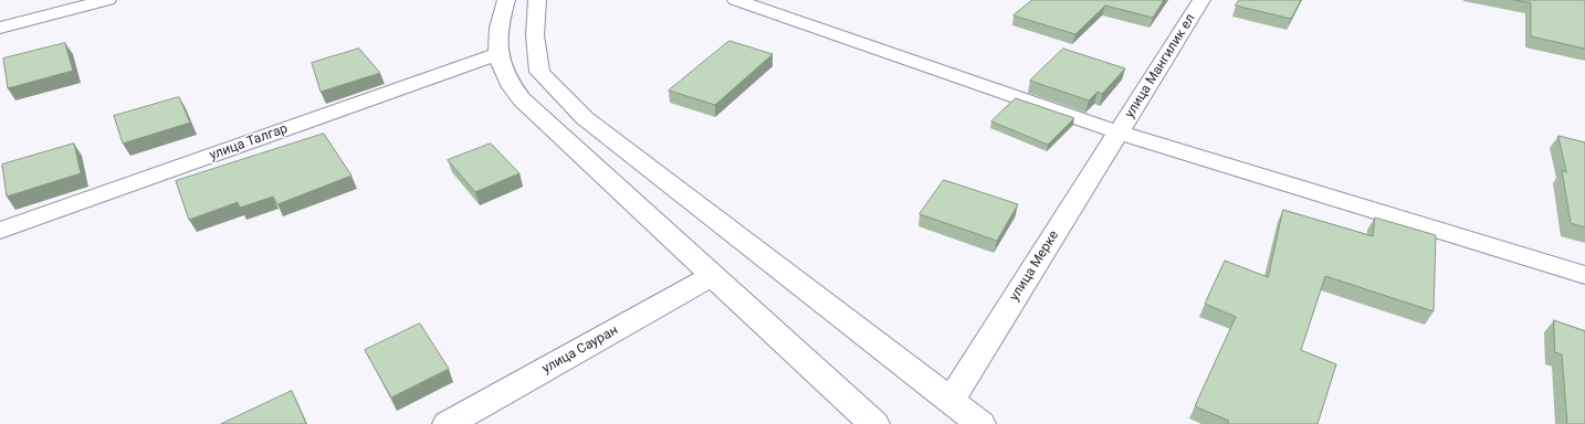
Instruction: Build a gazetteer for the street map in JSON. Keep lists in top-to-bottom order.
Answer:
{
  "streets": {
    "street": [
      "улица Мангилик ел",
      "улица Талгар",
      "улица Мерке",
      "улица Сауран"
    ]
  },
  "crossings": [
    ["улица Мангилик ел", "улица Мерке"]
  ]
}
